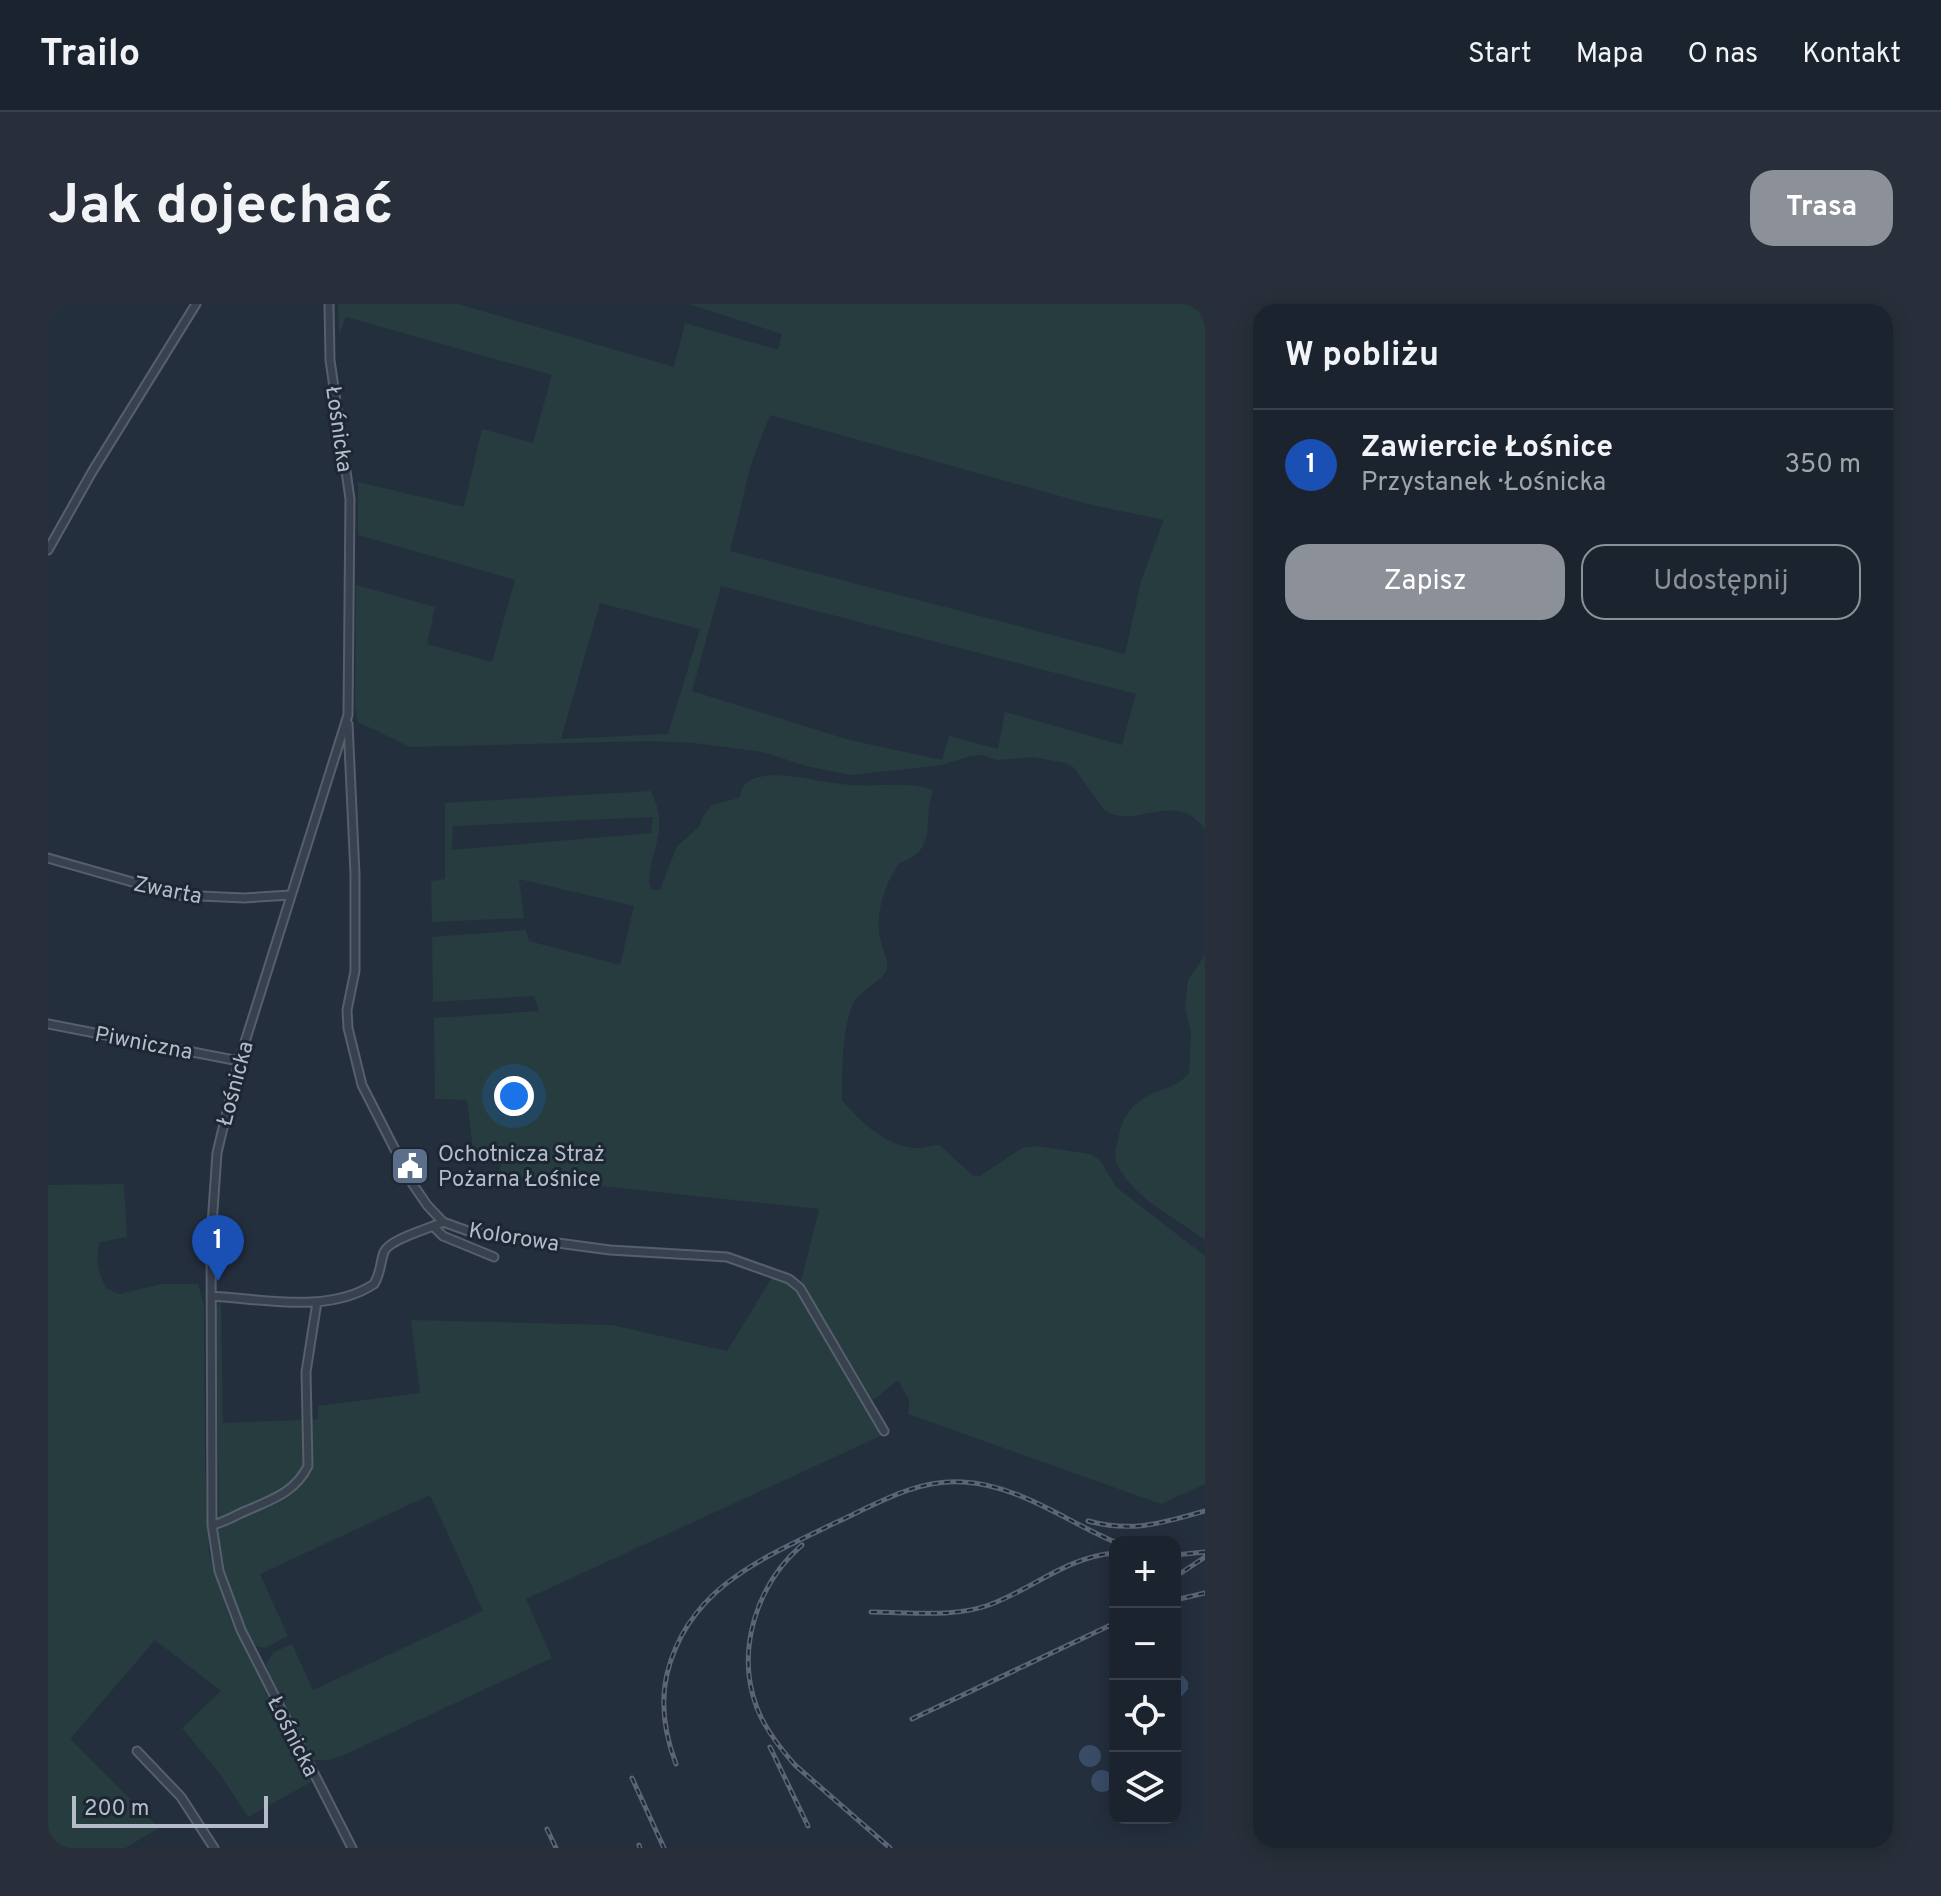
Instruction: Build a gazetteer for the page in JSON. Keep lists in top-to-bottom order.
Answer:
{
  "streets": {
    "street": [
      "Łośnicka",
      "Zwarta",
      "Piwniczna",
      "Kolorowa"
    ]
  },
  "crossings": [
    ["Łośnicka", "Zwarta"],
    ["Łośnicka", "Piwniczna"],
    ["Łośnicka", "Kolorowa"]
  ],
  "places": {
    "public building": ["Ochotnicza Straż Pożarna Łośnice"]
  },
  "scale_bar": "200 m",
  "page": {
    "header": "Trailo",
    "nav": [
      "Start",
      "Mapa",
      "O nas",
      "Kontakt"
    ],
    "buttons": [
      "Trasa",
      ["Zapisz", "Udostępnij"]
    ],
    "title": "Jak dojechać",
    "heading": "W pobliżu",
    "list": [
      {
        "mark": "1",
        "name": "Zawiercie Łośnice",
        "note": "Przystanek · Łośnicka",
        "value": "350 m"
      }
    ],
    "pins": "1",
    "map_buttons": ["+", "−"],
    "scale": "200 m"
  }
}
